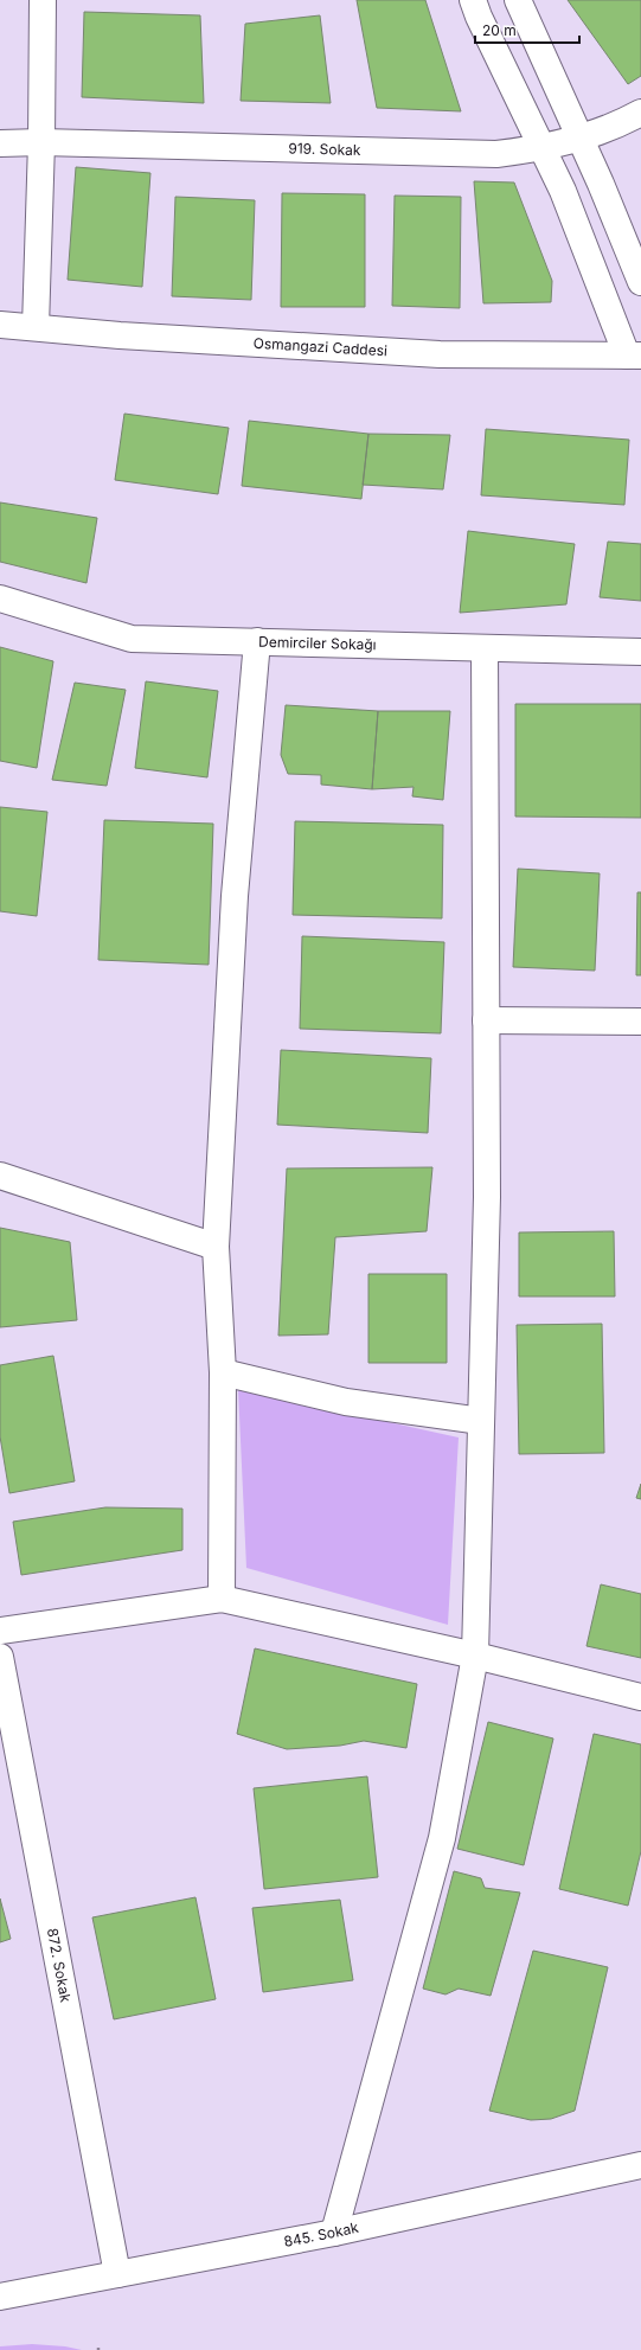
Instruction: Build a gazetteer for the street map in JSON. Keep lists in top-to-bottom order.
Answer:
{
  "streets": {
    "street": [
      "919. Sokak",
      "Osmangazi Caddesi",
      "Demirciler Sokağı",
      "872. Sokak",
      "845. Sokak"
    ]
  },
  "crossings": [
    ["872. Sokak", "845. Sokak"]
  ],
  "scale_bar": "20 m"
}
